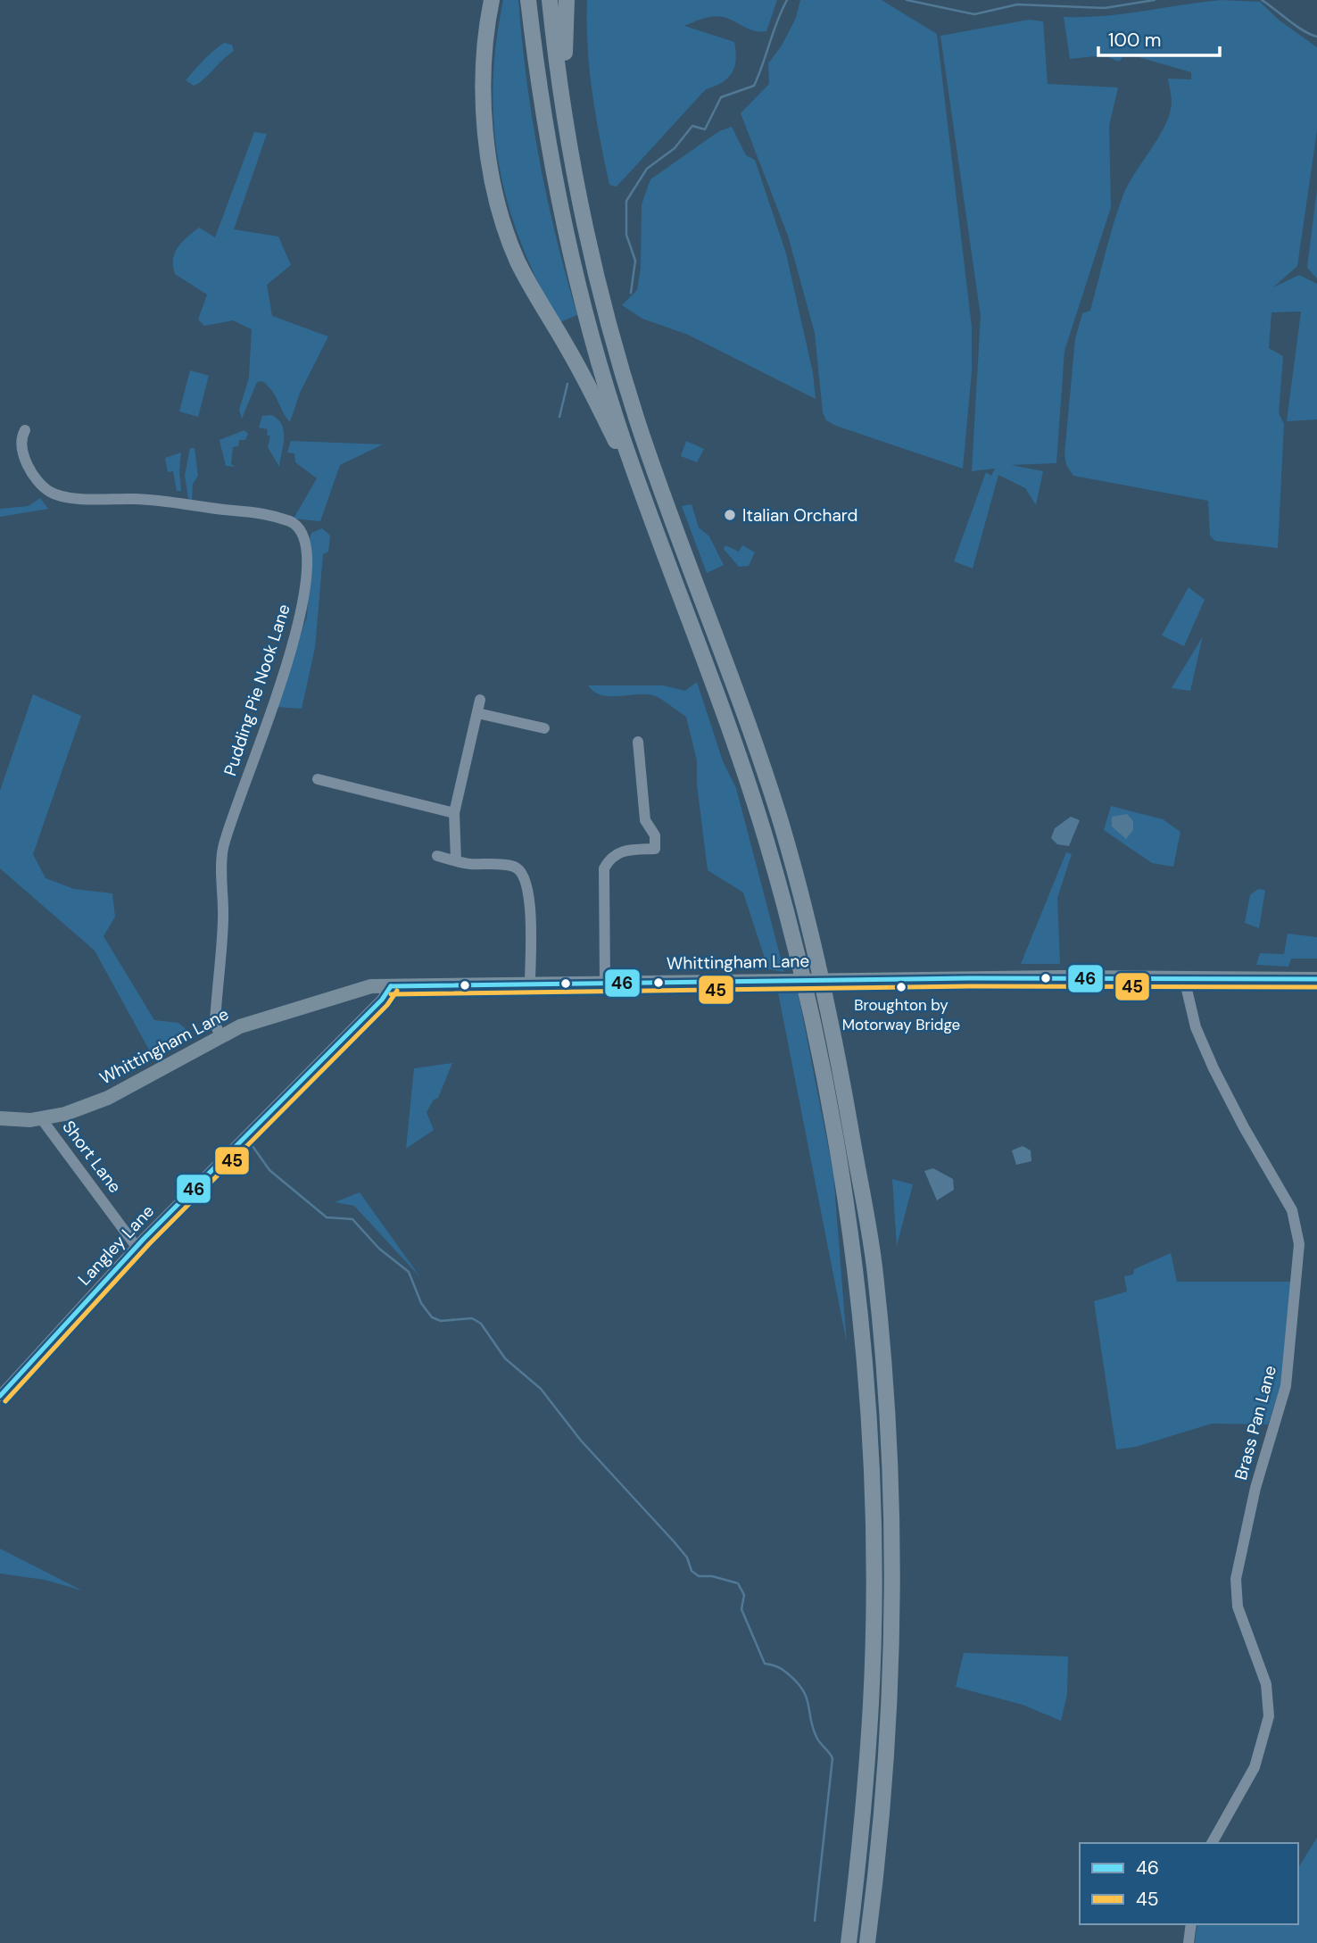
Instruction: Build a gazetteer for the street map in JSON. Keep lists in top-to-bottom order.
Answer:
{
  "streets": {
    "main road": ["Whittingham Lane"],
    "street": [
      "Pudding Pie Nook Lane",
      "Short Lane",
      "Langley Lane",
      "Brass Pan Lane"
    ]
  },
  "crossings": [
    ["Pudding Pie Nook Lane", "Whittingham Lane"],
    ["Whittingham Lane", "Short Lane"],
    ["Whittingham Lane", "Langley Lane"],
    ["Whittingham Lane", "Brass Pan Lane"],
    ["Short Lane", "Langley Lane"]
  ],
  "places": ["Italian Orchard", "Broughton by Motorway Bridge"],
  "lines": ["transit line 46", "transit line 45"],
  "legend": ["46", "45"],
  "scale_bar": "100 m"
}
